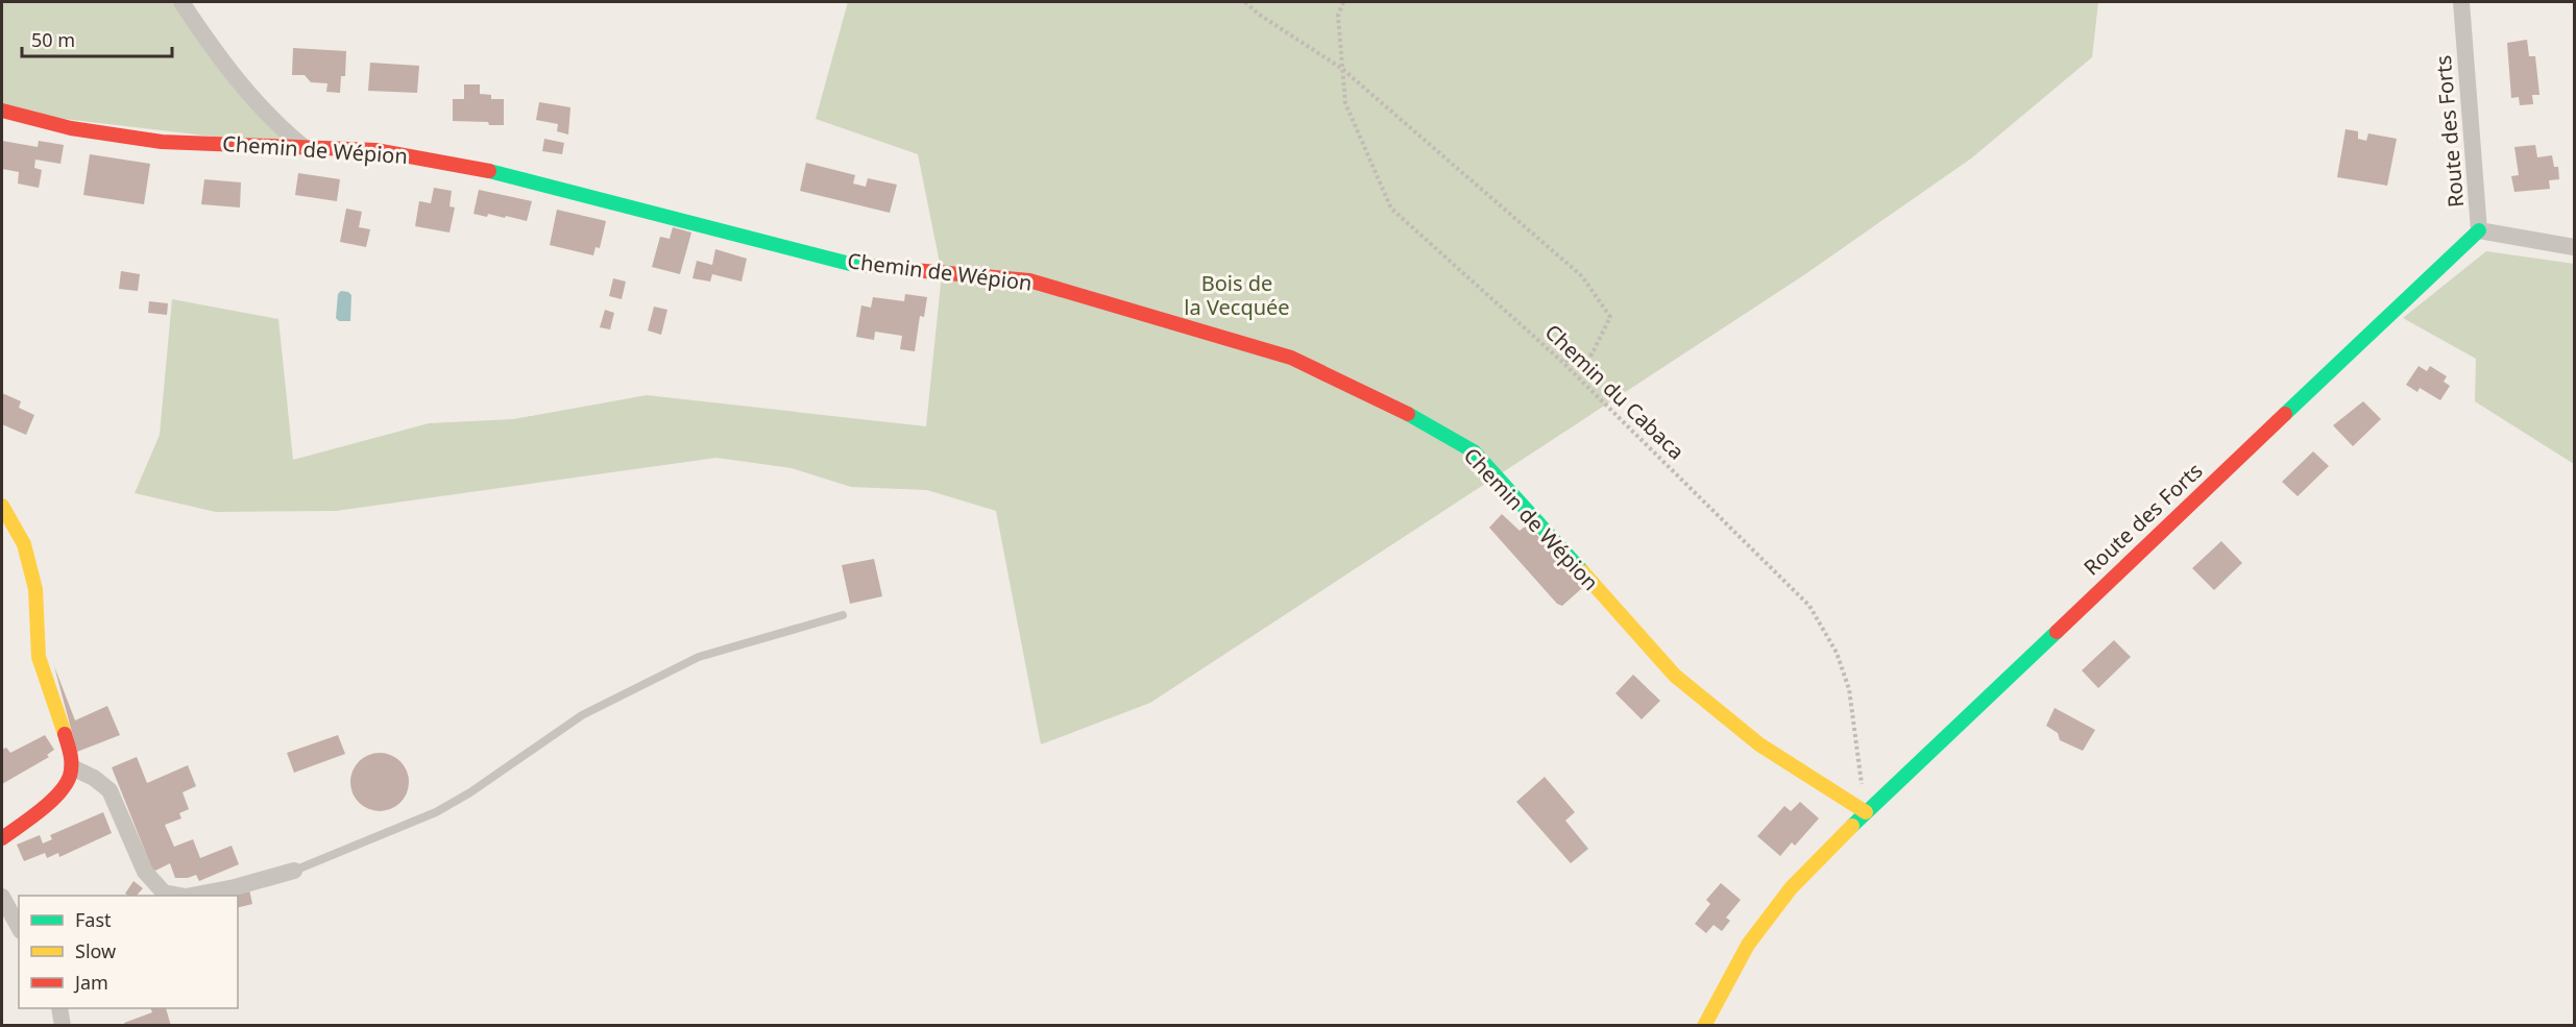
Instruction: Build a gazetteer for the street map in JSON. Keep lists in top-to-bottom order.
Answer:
{
  "streets": {
    "street": ["Route des Forts", "Chemin de Wépion"],
    "path": ["Chemin du Cabaca"]
  },
  "crossings": [
    ["Route des Forts", "Chemin de Wépion"],
    ["Route des Forts", "Chemin du Cabaca"],
    ["Chemin de Wépion", "Chemin du Cabaca"]
  ],
  "parks": ["Bois de la Vecquée"],
  "legend": ["Fast", "Slow", "Jam"],
  "scale_bar": "50 m"
}
